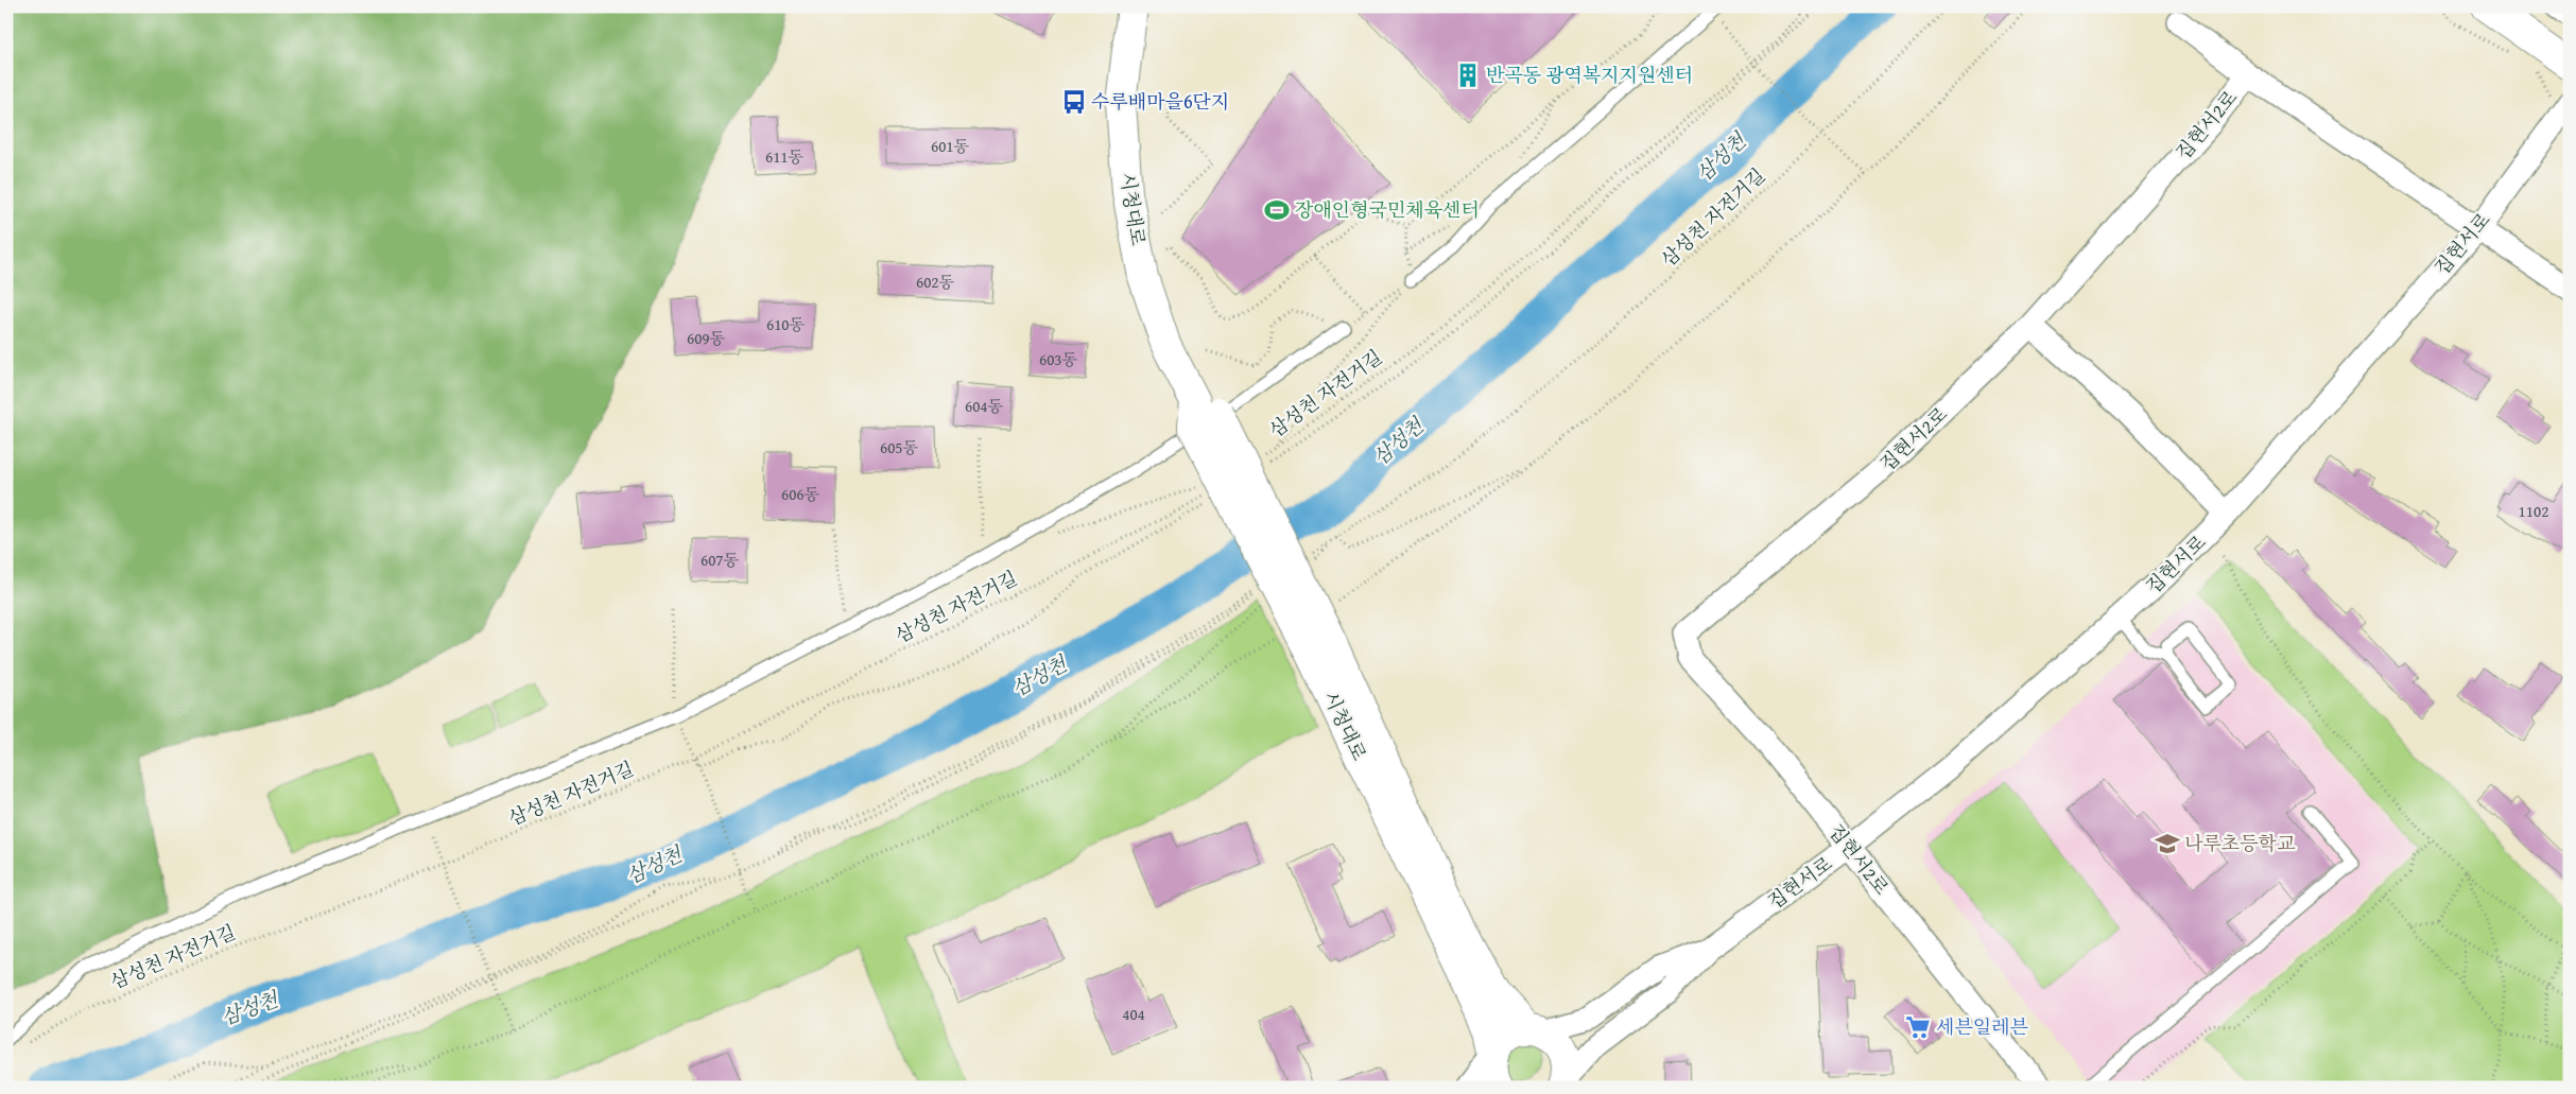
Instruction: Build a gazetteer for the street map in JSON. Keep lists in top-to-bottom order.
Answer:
{
  "streets": {
    "street": ["집현서2로", "시청대로", "집현서로"],
    "path": ["삼성천 자전거길"]
  },
  "crossings": [
    ["집현서2로", "집현서로"],
    ["시청대로", "집현서로"]
  ],
  "water": ["삼성천"],
  "places": {
    "building": ["반곡동 광역복지지원센터"],
    "bus stop": ["수루배마을6단지"],
    "sports": ["장애인형국민체육센터"],
    "school or university": ["나루초등학교"],
    "supermarket": ["세븐일레븐"]
  },
  "house_numbers": [
    "601동",
    "611동",
    "602동",
    "610동",
    "609동",
    "603동",
    "604동",
    "605동",
    "606동",
    "1102",
    "607동",
    "404"
  ]
}
